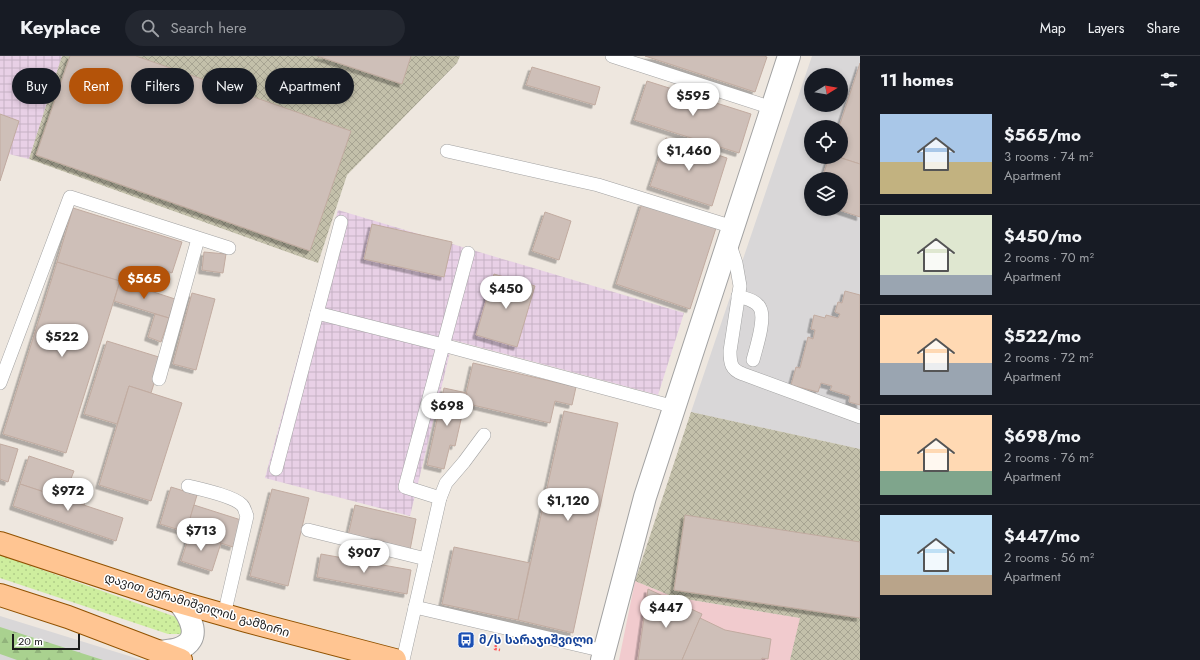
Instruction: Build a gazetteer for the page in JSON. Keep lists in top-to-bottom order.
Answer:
{
  "streets": {
    "main road": ["დავით გურამიშვილის გამზირი"]
  },
  "places": {
    "bus stop": ["მ/ს სარაჯიშვილი"]
  },
  "scale_bar": "20 m",
  "north": "right",
  "page": {
    "header": "Keyplace",
    "search": "Search here",
    "nav": ["Map", "Layers", "Share"],
    "heading": "11 homes",
    "chip": [
      "Buy",
      "Rent",
      "Filters",
      "New",
      "Apartment"
    ],
    "price": [
      "$595",
      "$1,460",
      "$565",
      "$450",
      "$522",
      "$698",
      "$972",
      "$1,120",
      "$713",
      "$907",
      "$447"
    ],
    "list": [
      {
        "name": "$565/mo",
        "note": "3 rooms · 74 m² · Apartment"
      },
      {
        "name": "$450/mo",
        "note": "2 rooms · 70 m² · Apartment"
      },
      {
        "name": "$522/mo",
        "note": "2 rooms · 72 m² · Apartment"
      },
      {
        "name": "$698/mo",
        "note": "2 rooms · 76 m² · Apartment"
      },
      {
        "name": "$447/mo",
        "note": "2 rooms · 56 m² · Apartment"
      }
    ],
    "scale": "20 m"
  }
}
